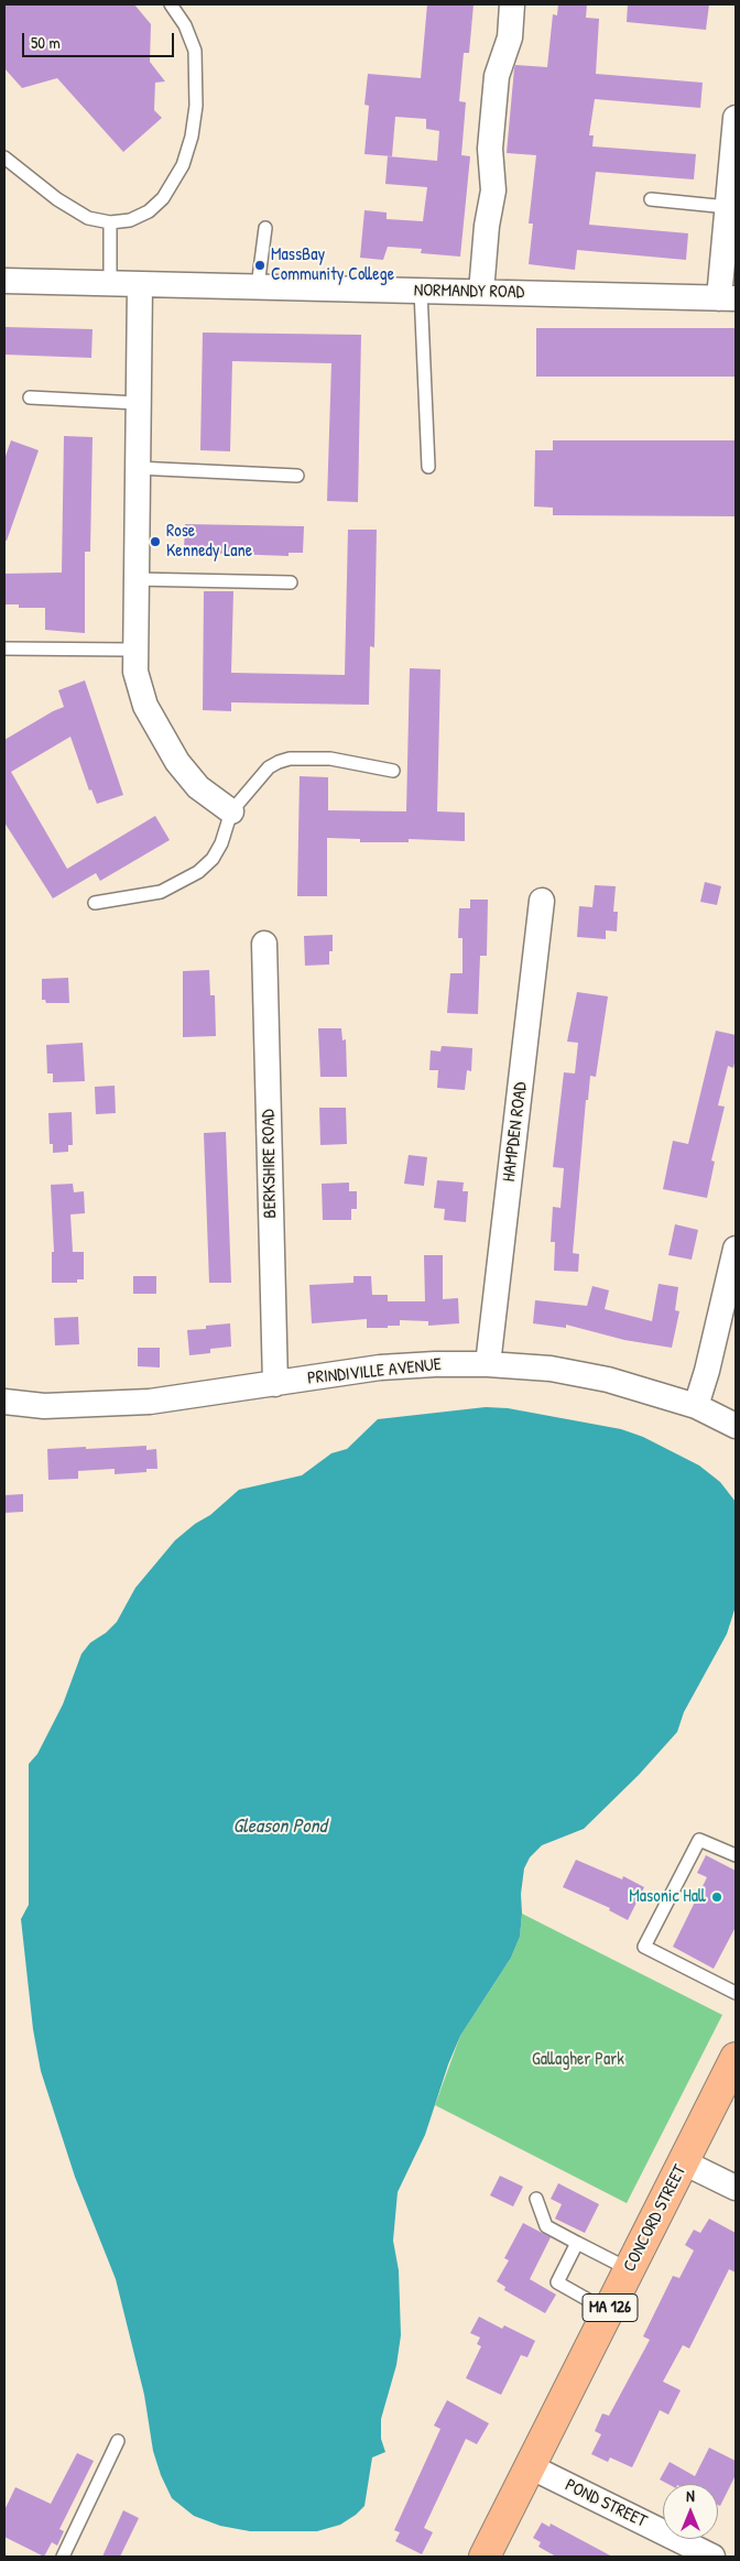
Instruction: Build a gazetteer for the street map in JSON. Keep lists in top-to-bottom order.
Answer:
{
  "streets": {
    "main road": ["CONCORD STREET", "MA 126"],
    "street": [
      "NORMANDY ROAD",
      "HAMPDEN ROAD",
      "BERKSHIRE ROAD",
      "PRINDIVILLE AVENUE",
      "POND STREET"
    ]
  },
  "crossings": [
    ["HAMPDEN ROAD", "PRINDIVILLE AVENUE"],
    ["BERKSHIRE ROAD", "PRINDIVILLE AVENUE"],
    ["CONCORD STREET", "POND STREET"]
  ],
  "water": ["Gleason Pond"],
  "parks": ["Gallagher Park"],
  "places": ["MassBay Community College", "Rose Kennedy Lane", "Masonic Hall"],
  "scale_bar": "50 m",
  "north": "top"
}
